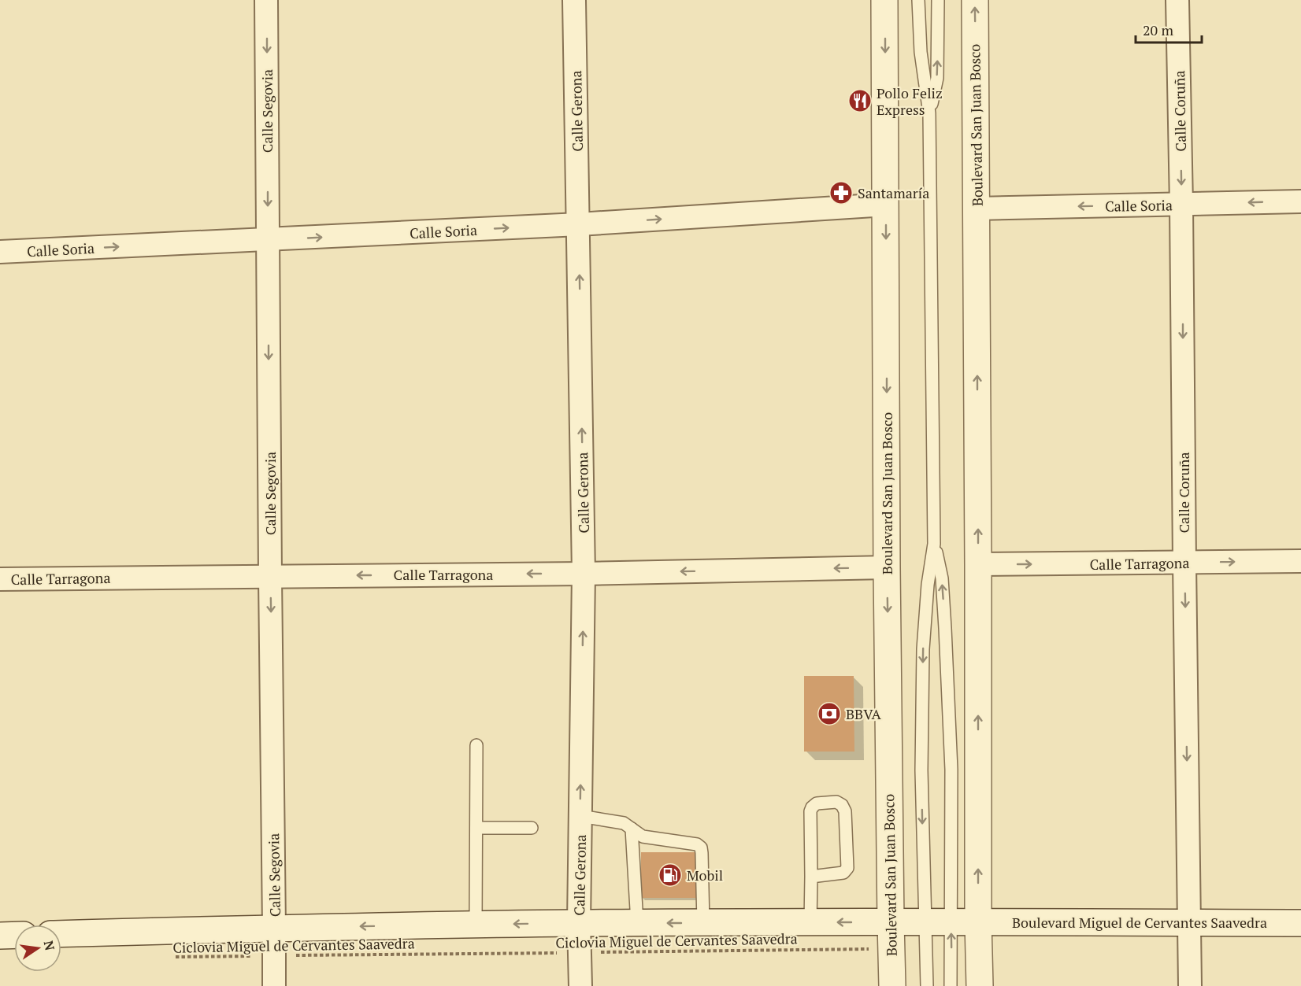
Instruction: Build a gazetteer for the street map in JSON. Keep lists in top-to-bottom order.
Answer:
{
  "streets": {
    "street": [
      "Calle Segovia",
      "Calle Gerona",
      "Calle Coruña",
      "Boulevard San Juan Bosco",
      "Calle Soria",
      "Calle Tarragona",
      "Boulevard Miguel de Cervantes Saavedra"
    ],
    "path": ["Ciclovia Miguel de Cervantes Saavedra"]
  },
  "crossings": [
    ["Calle Segovia", "Calle Soria"],
    ["Calle Segovia", "Calle Tarragona"],
    ["Calle Segovia", "Boulevard Miguel de Cervantes Saavedra"],
    ["Calle Segovia", "Ciclovia Miguel de Cervantes Saavedra"],
    ["Calle Gerona", "Calle Soria"],
    ["Calle Gerona", "Calle Tarragona"],
    ["Calle Gerona", "Boulevard Miguel de Cervantes Saavedra"],
    ["Calle Gerona", "Ciclovia Miguel de Cervantes Saavedra"],
    ["Calle Coruña", "Calle Soria"],
    ["Calle Coruña", "Calle Tarragona"],
    ["Calle Coruña", "Boulevard Miguel de Cervantes Saavedra"],
    ["Boulevard San Juan Bosco", "Calle Soria"],
    ["Boulevard San Juan Bosco", "Calle Tarragona"],
    ["Boulevard San Juan Bosco", "Boulevard Miguel de Cervantes Saavedra"],
    ["Boulevard San Juan Bosco", "Ciclovia Miguel de Cervantes Saavedra"]
  ],
  "one_way": [
    "Calle Segovia",
    "Calle Gerona",
    "Calle Coruña",
    "Boulevard Miguel de Cervantes Saavedra"
  ],
  "places": {
    "restaurant": ["Pollo Feliz Express"],
    "pharmacy": ["Santamaría"],
    "bank": ["BBVA"],
    "fuel station": ["Mobil"]
  },
  "scale_bar": "20 m",
  "north": "right"
}
